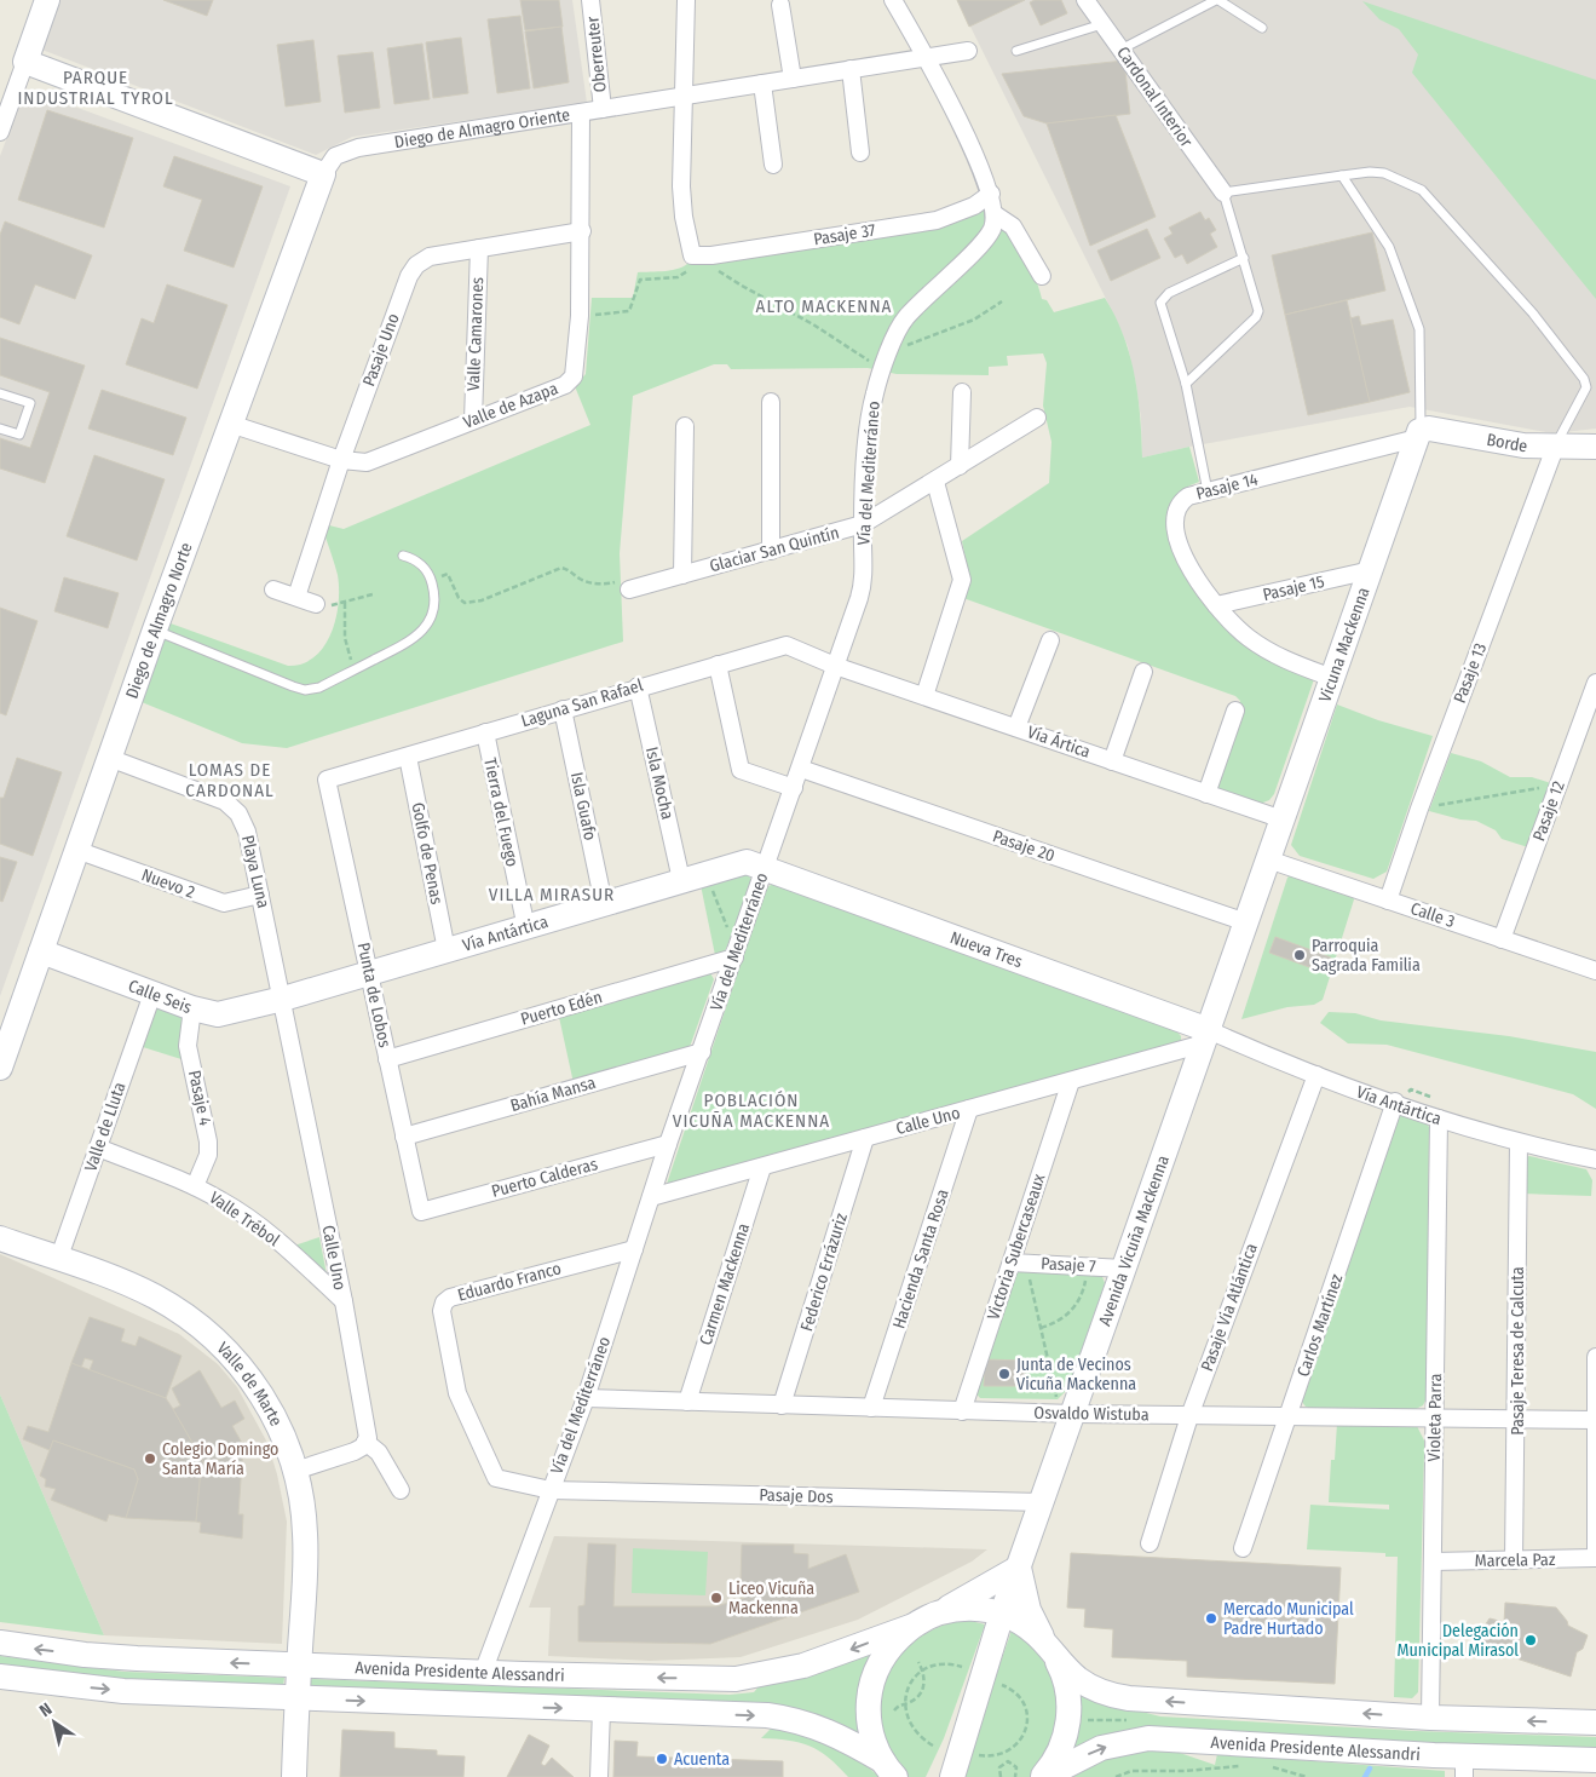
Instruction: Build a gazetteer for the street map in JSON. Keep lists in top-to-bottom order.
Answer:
{
  "streets": {
    "street": [
      "Oberreuter",
      "Cardonal Interior",
      "Diego de Almagro Oriente",
      "Pasaje 37",
      "Valle Camarones",
      "Pasaje Uno",
      "Valle de Azapa",
      "Borde",
      "Vía del Mediterráneo",
      "Pasaje 14",
      "Glaciar San Quintín",
      "Pasaje 15",
      "Diego de Almagro Norte",
      "Vicuna Mackenna",
      "Pasaje 13",
      "Laguna San Rafael",
      "Vía Ártica",
      "Isla Mocha",
      "Isla Guafo",
      "Pasaje 12",
      "Tierra del Fuego",
      "Pasaje 20",
      "Golfo de Penas",
      "Playa Luna",
      "Nuevo 2",
      "Calle 3",
      "Vía Antártica",
      "Nueva Tres",
      "Punta de Lobos",
      "Calle Seis",
      "Puerto Edén",
      "Bahía Mansa",
      "Pasaje 4",
      "Calle Uno",
      "Valle de Lluta",
      "Puerto Calderas",
      "Valle Trébol",
      "Avenida Vicuña Mackenna",
      "Victoria Subercaseaux",
      "Hacienda Santa Rosa",
      "Pasaje 7",
      "Federico Errázuriz",
      "Eduardo Franco",
      "Carmen Mackenna",
      "Pasaje Via Atlántica",
      "Carlos Martínez",
      "Pasaje Teresa de Calcuta",
      "Valle de Marte",
      "Osvaldo Wistuba",
      "Violeta Parra",
      "Pasaje Dos",
      "Marcela Paz",
      "Avenida Presidente Alessandri"
    ]
  },
  "crossings": [
    ["Oberreuter", "Diego de Almagro Oriente"],
    ["Diego de Almagro Oriente", "Valle de Azapa"],
    ["Diego de Almagro Oriente", "Diego de Almagro Norte"],
    ["Valle Camarones", "Pasaje Uno"],
    ["Valle Camarones", "Valle de Azapa"],
    ["Pasaje Uno", "Valle de Azapa"],
    ["Valle de Azapa", "Diego de Almagro Norte"],
    ["Borde", "Pasaje 14"],
    ["Borde", "Vicuna Mackenna"],
    ["Borde", "Pasaje 13"],
    ["Vía del Mediterráneo", "Glaciar San Quintín"],
    ["Vía del Mediterráneo", "Laguna San Rafael"],
    ["Vía del Mediterráneo", "Vía Ártica"],
    ["Vía del Mediterráneo", "Pasaje 20"],
    ["Vía del Mediterráneo", "Vía Antártica"],
    ["Vía del Mediterráneo", "Nueva Tres"],
    ["Vía del Mediterráneo", "Puerto Edén"],
    ["Vía del Mediterráneo", "Bahía Mansa"],
    ["Vía del Mediterráneo", "Calle Uno"],
    ["Vía del Mediterráneo", "Puerto Calderas"],
    ["Vía del Mediterráneo", "Eduardo Franco"],
    ["Vía del Mediterráneo", "Osvaldo Wistuba"],
    ["Vía del Mediterráneo", "Pasaje Dos"],
    ["Vía del Mediterráneo", "Avenida Presidente Alessandri"],
    ["Pasaje 14", "Pasaje 15"],
    ["Pasaje 14", "Vicuna Mackenna"],
    ["Pasaje 15", "Vicuna Mackenna"],
    ["Diego de Almagro Norte", "Playa Luna"],
    ["Diego de Almagro Norte", "Nuevo 2"],
    ["Diego de Almagro Norte", "Calle Seis"],
    ["Vicuna Mackenna", "Vía Ártica"],
    ["Vicuna Mackenna", "Calle 3"],
    ["Vicuna Mackenna", "Avenida Vicuña Mackenna"],
    ["Pasaje 13", "Calle 3"],
    ["Laguna San Rafael", "Vía Ártica"],
    ["Laguna San Rafael", "Isla Mocha"],
    ["Laguna San Rafael", "Isla Guafo"],
    ["Laguna San Rafael", "Tierra del Fuego"],
    ["Laguna San Rafael", "Golfo de Penas"],
    ["Laguna San Rafael", "Punta de Lobos"],
    ["Isla Mocha", "Vía Antártica"],
    ["Isla Guafo", "Vía Antártica"],
    ["Pasaje 12", "Calle 3"],
    ["Tierra del Fuego", "Vía Antártica"],
    ["Pasaje 20", "Avenida Vicuña Mackenna"],
    ["Golfo de Penas", "Vía Antártica"],
    ["Playa Luna", "Nuevo 2"],
    ["Playa Luna", "Vía Antártica"],
    ["Playa Luna", "Calle Seis"],
    ["Playa Luna", "Calle Uno"],
    ["Calle 3", "Avenida Vicuña Mackenna"],
    ["Vía Antártica", "Nueva Tres"],
    ["Vía Antártica", "Punta de Lobos"],
    ["Vía Antártica", "Calle Seis"],
    ["Vía Antártica", "Calle Uno"],
    ["Vía Antártica", "Avenida Vicuña Mackenna"],
    ["Vía Antártica", "Pasaje Via Atlántica"],
    ["Vía Antártica", "Carlos Martínez"],
    ["Vía Antártica", "Pasaje Teresa de Calcuta"],
    ["Vía Antártica", "Violeta Parra"],
    ["Nueva Tres", "Calle Uno"],
    ["Nueva Tres", "Avenida Vicuña Mackenna"],
    ["Punta de Lobos", "Puerto Edén"],
    ["Punta de Lobos", "Bahía Mansa"],
    ["Punta de Lobos", "Puerto Calderas"],
    ["Calle Seis", "Pasaje 4"],
    ["Calle Seis", "Calle Uno"],
    ["Calle Seis", "Valle de Lluta"],
    ["Pasaje 4", "Valle Trébol"],
    ["Calle Uno", "Valle Trébol"],
    ["Calle Uno", "Avenida Vicuña Mackenna"],
    ["Calle Uno", "Victoria Subercaseaux"],
    ["Calle Uno", "Hacienda Santa Rosa"],
    ["Calle Uno", "Federico Errázuriz"],
    ["Calle Uno", "Carmen Mackenna"],
    ["Valle de Lluta", "Valle Trébol"],
    ["Valle de Lluta", "Valle de Marte"],
    ["Avenida Vicuña Mackenna", "Pasaje 7"],
    ["Avenida Vicuña Mackenna", "Osvaldo Wistuba"],
    ["Avenida Vicuña Mackenna", "Pasaje Dos"],
    ["Avenida Vicuña Mackenna", "Avenida Presidente Alessandri"],
    ["Victoria Subercaseaux", "Pasaje 7"],
    ["Victoria Subercaseaux", "Osvaldo Wistuba"],
    ["Hacienda Santa Rosa", "Osvaldo Wistuba"],
    ["Federico Errázuriz", "Osvaldo Wistuba"],
    ["Eduardo Franco", "Pasaje Dos"],
    ["Carmen Mackenna", "Osvaldo Wistuba"],
    ["Pasaje Via Atlántica", "Osvaldo Wistuba"],
    ["Carlos Martínez", "Osvaldo Wistuba"],
    ["Pasaje Teresa de Calcuta", "Osvaldo Wistuba"],
    ["Pasaje Teresa de Calcuta", "Marcela Paz"],
    ["Valle de Marte", "Avenida Presidente Alessandri"],
    ["Osvaldo Wistuba", "Violeta Parra"],
    ["Violeta Parra", "Marcela Paz"],
    ["Violeta Parra", "Avenida Presidente Alessandri"]
  ],
  "districts": [
    "PARQUE INDUSTRIAL TYROL",
    "ALTO MACKENNA",
    "LOMAS DE CARDONAL",
    "VILLA MIRASUR",
    "POBLACIÓN VICUÑA MACKENNA"
  ],
  "places": [
    "Parroquia Sagrada Familia",
    "Junta de Vecinos Vicuña Mackenna",
    "Colegio Domingo Santa María",
    "Liceo Vicuña Mackenna",
    "Mercado Municipal Padre Hurtado",
    "Delegación Municipal Mirasol",
    "Acuenta"
  ],
  "north": "top left"
}
